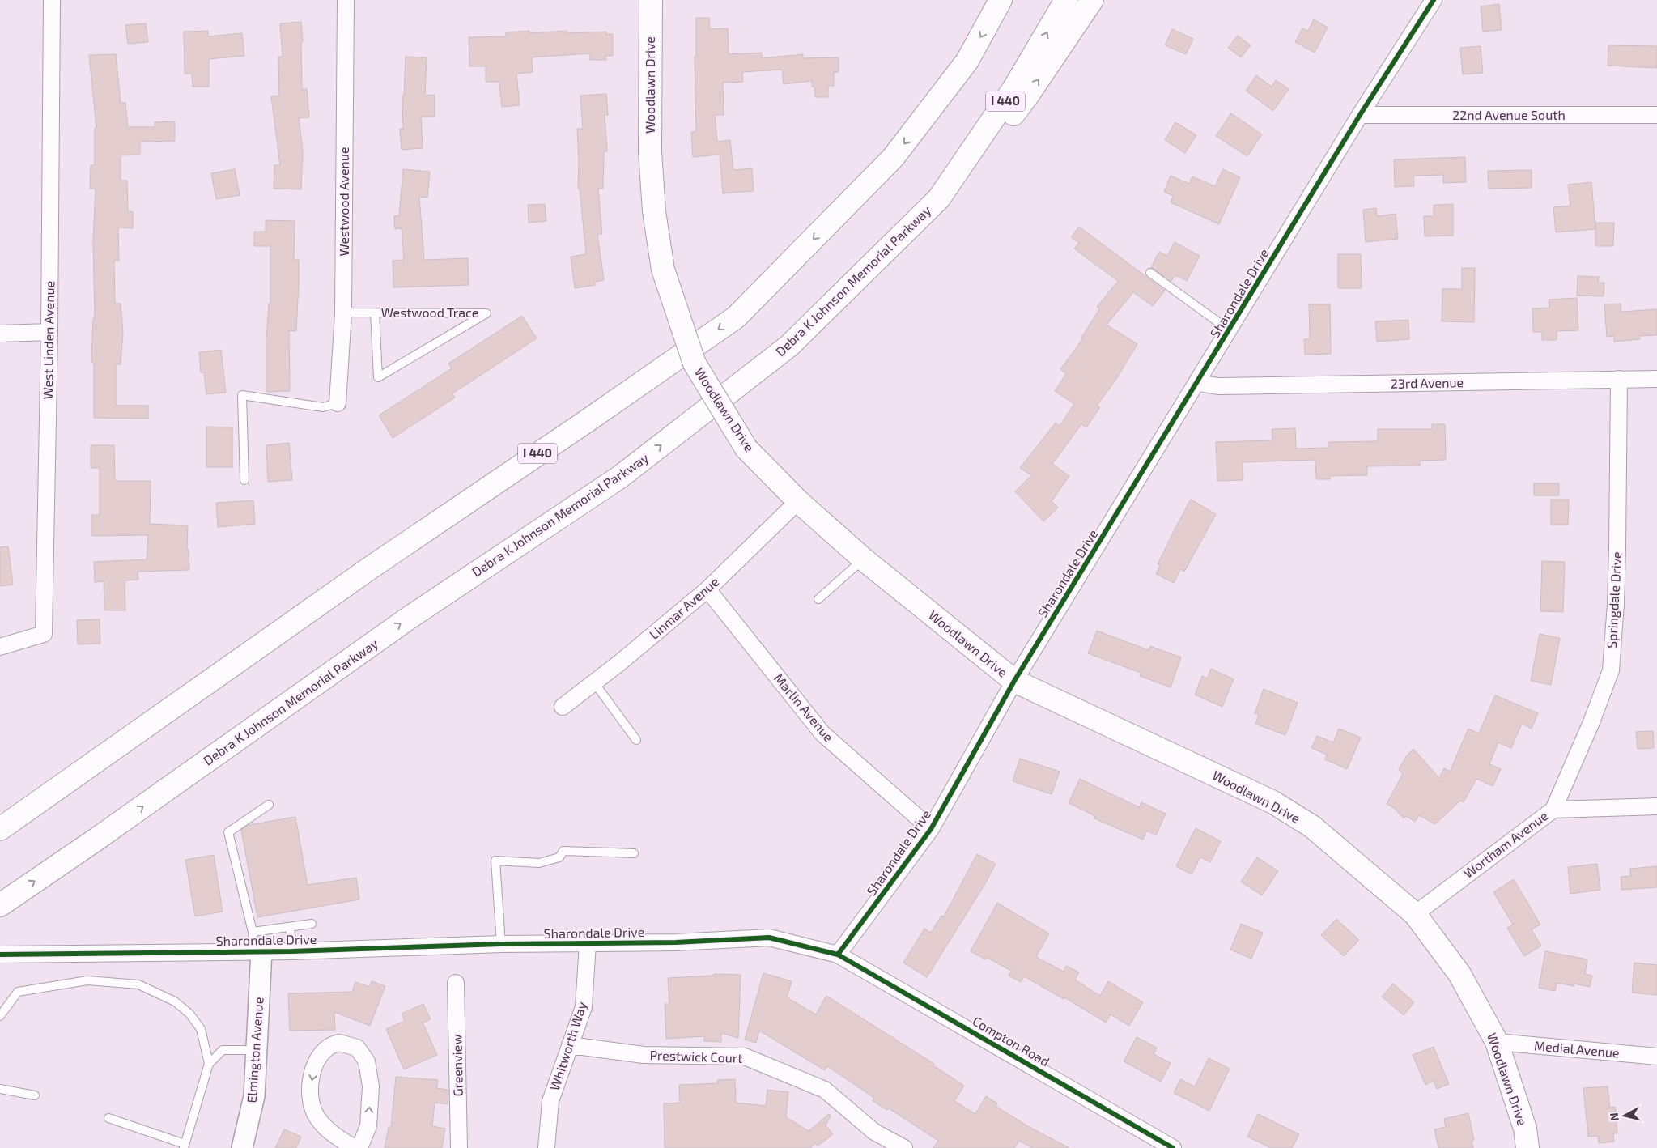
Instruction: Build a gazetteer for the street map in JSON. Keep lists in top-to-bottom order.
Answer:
{
  "streets": {
    "main road": ["Woodlawn Drive", "I 440", "Debra K Johnson Memorial Parkway"],
    "street": [
      "22nd Avenue South",
      "Westwood Avenue",
      "Sharondale Drive",
      "West Linden Avenue",
      "23rd Avenue",
      "Springdale Drive",
      "Linmar Avenue",
      "Marlin Avenue",
      "Wortham Avenue",
      "Compton Road",
      "Whitworth Way",
      "Medial Avenue",
      "Elmington Avenue",
      "Prestwick Court",
      "Greenview"
    ],
    "lane": ["Westwood Trace"]
  },
  "crossings": [
    ["Woodlawn Drive", "Sharondale Drive"],
    ["Woodlawn Drive", "Linmar Avenue"],
    ["Woodlawn Drive", "Wortham Avenue"],
    ["Woodlawn Drive", "Medial Avenue"],
    ["22nd Avenue South", "Sharondale Drive"],
    ["Westwood Avenue", "Westwood Trace"],
    ["Sharondale Drive", "23rd Avenue"],
    ["Sharondale Drive", "Marlin Avenue"],
    ["Sharondale Drive", "Compton Road"],
    ["Sharondale Drive", "Whitworth Way"],
    ["Sharondale Drive", "Elmington Avenue"],
    ["23rd Avenue", "Springdale Drive"],
    ["Springdale Drive", "Wortham Avenue"],
    ["Linmar Avenue", "Marlin Avenue"],
    ["Whitworth Way", "Prestwick Court"]
  ],
  "north": "left"
}
